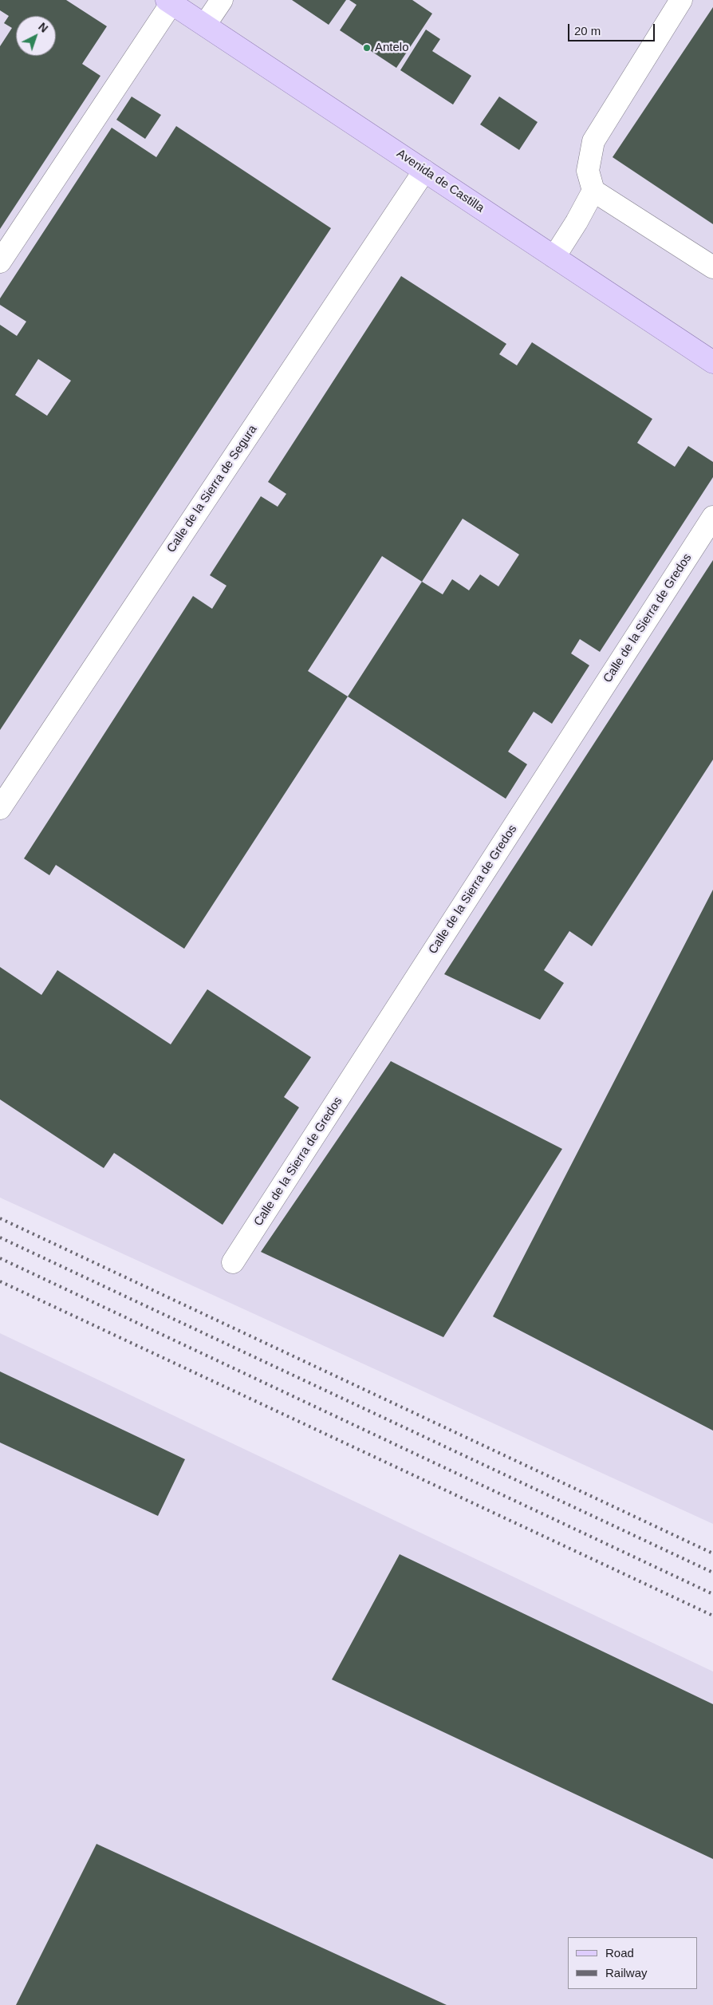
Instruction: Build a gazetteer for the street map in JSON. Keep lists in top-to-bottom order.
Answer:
{
  "streets": {
    "main road": ["Avenida de Castilla"],
    "street": ["Calle de la Sierra de Segura", "Calle de la Sierra de Gredos"]
  },
  "crossings": [
    ["Avenida de Castilla", "Calle de la Sierra de Segura"]
  ],
  "places": ["Antelo"],
  "legend": ["Road", "Railway"],
  "scale_bar": "20 m",
  "north": "top right"
}
